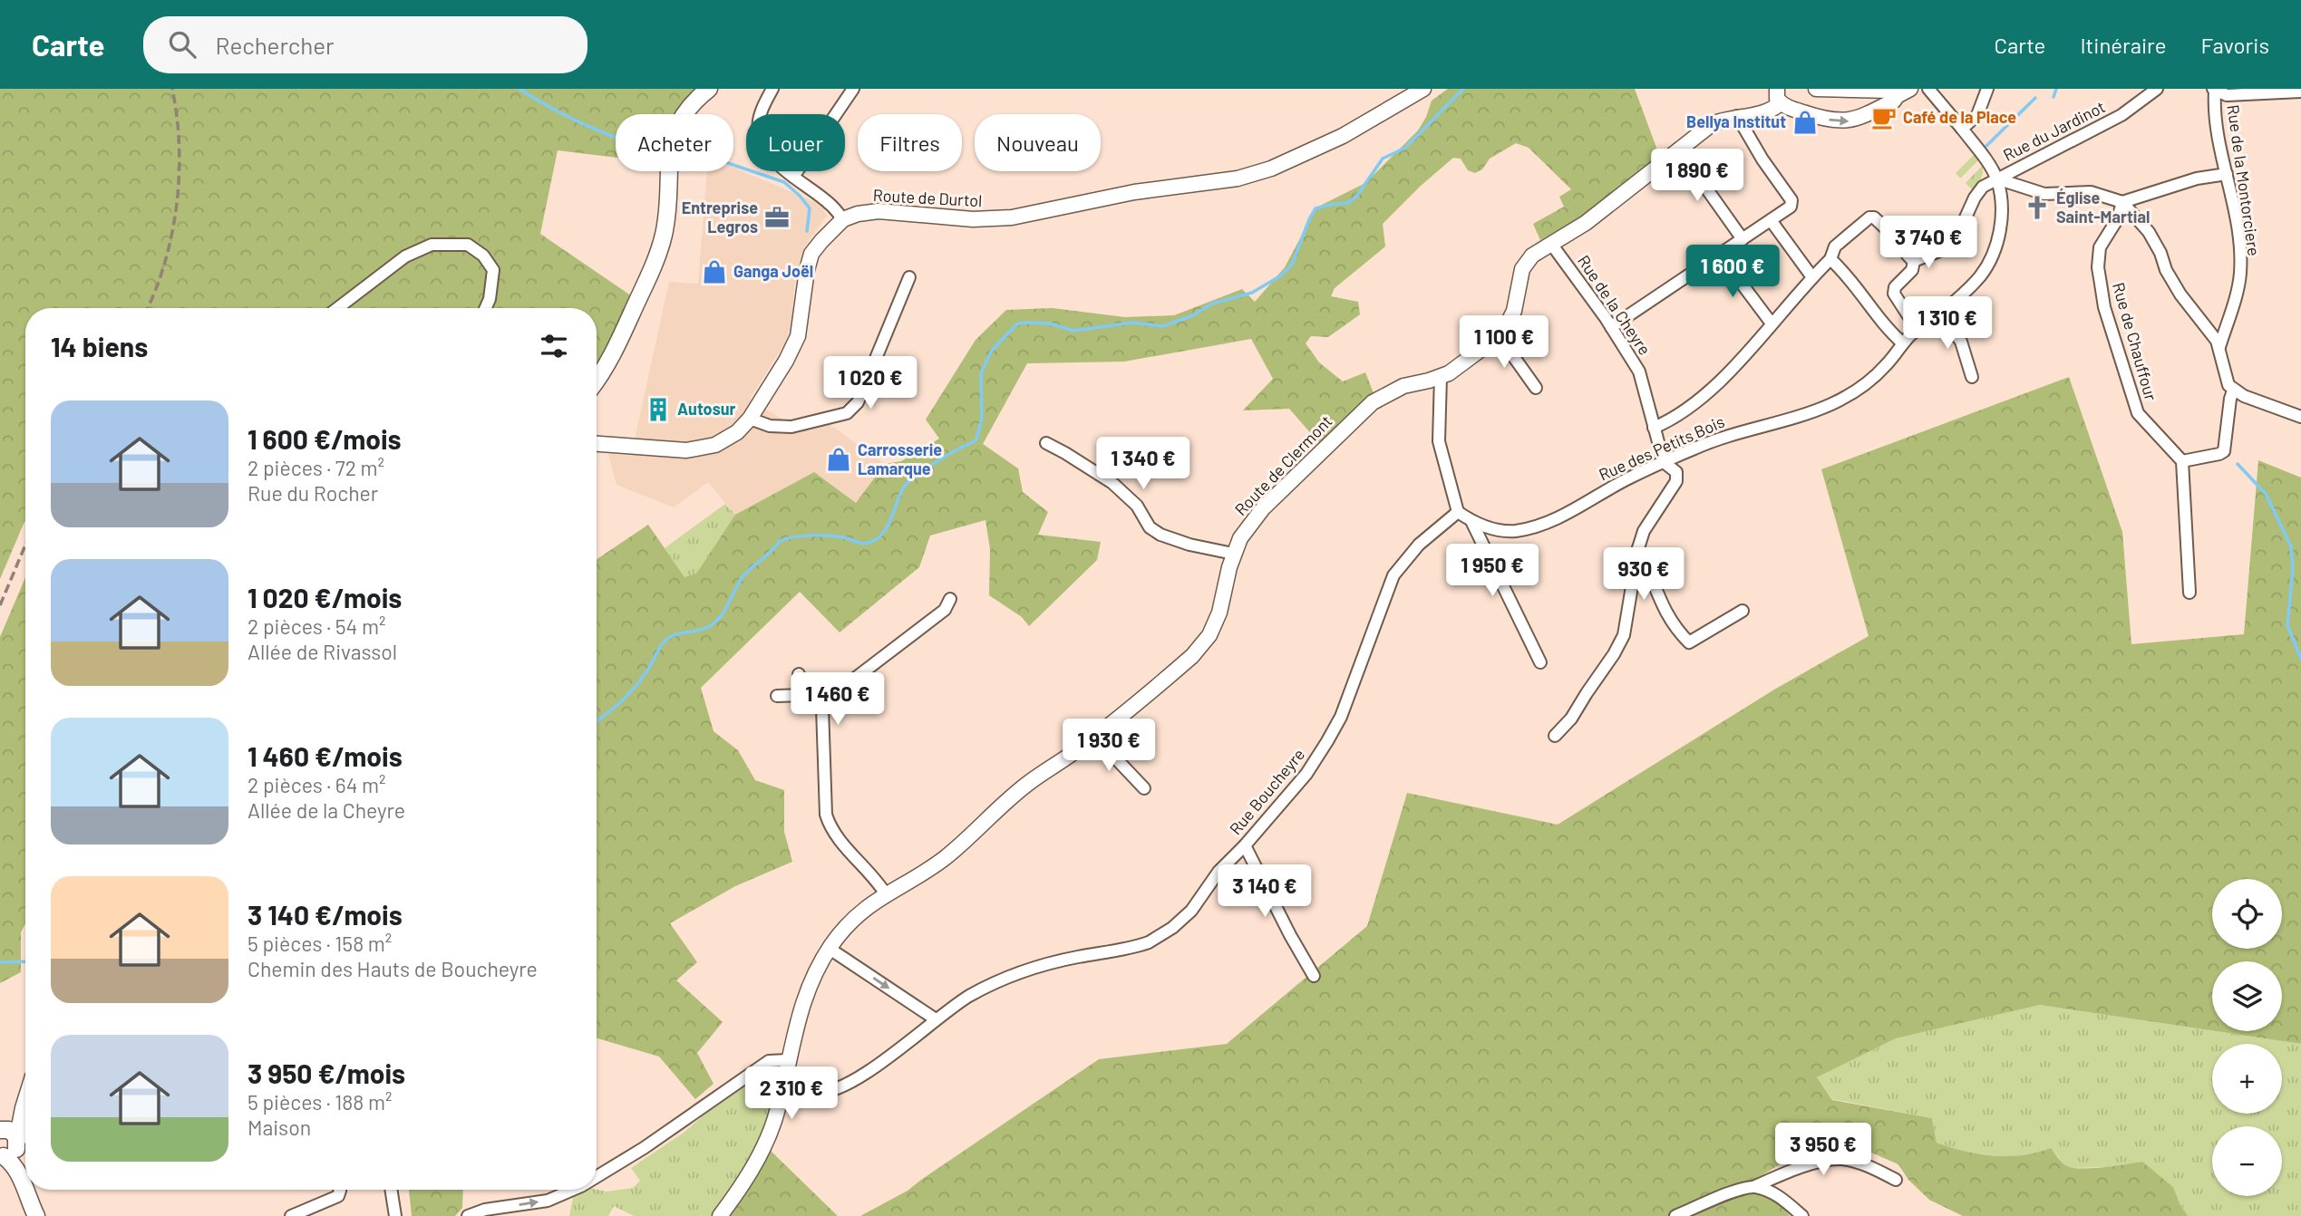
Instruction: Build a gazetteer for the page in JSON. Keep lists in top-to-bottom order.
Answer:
{
  "streets": {
    "street": [
      "Rue du Jardinot",
      "Rue de la Montorciere",
      "Route de Durtol",
      "Rue de la Cheyre",
      "Rue de Chauffour",
      "Rue des Petits Bois",
      "Route de Clermont",
      "Rue Boucheyre"
    ]
  },
  "crossings": [
    ["Rue du Jardinot", "Rue des Petits Bois"],
    ["Rue de la Cheyre", "Rue des Petits Bois"],
    ["Rue de la Cheyre", "Route de Clermont"],
    ["Rue des Petits Bois", "Rue Boucheyre"],
    ["Route de Clermont", "Rue Boucheyre"]
  ],
  "places": {
    "cafe": ["Café de la Place"],
    "shop": ["Bellya Institut", "Ganga Joël", "Carrosserie Lamarque"],
    "church": ["Église Saint-Martial"],
    "office": ["Entreprise Legros"],
    "building": ["Autosur"]
  },
  "page": {
    "header": "Carte",
    "search": "Rechercher",
    "nav": ["Carte", "Itinéraire", "Favoris"],
    "chip": [
      "Acheter",
      "Louer",
      "Filtres",
      "Nouveau"
    ],
    "price": [
      "1 890 €",
      "3 740 €",
      "1 600 €",
      "1 310 €",
      "1 100 €",
      "1 020 €",
      "1 340 €",
      "1 950 €",
      "930 €",
      "1 460 €",
      "1 930 €",
      "3 140 €",
      "2 310 €",
      "3 950 €"
    ],
    "heading": "14 biens",
    "list": [
      {
        "name": "1 600 €/mois",
        "note": "2 pièces · 72 m² · Rue du Rocher"
      },
      {
        "name": "1 020 €/mois",
        "note": "2 pièces · 54 m² · Allée de Rivassol"
      },
      {
        "name": "1 460 €/mois",
        "note": "2 pièces · 64 m² · Allée de la Cheyre"
      },
      {
        "name": "3 140 €/mois",
        "note": "5 pièces · 158 m² · Chemin des Hauts de Boucheyre"
      },
      {
        "name": "3 950 €/mois",
        "note": "5 pièces · 188 m² · Maison"
      }
    ],
    "map_buttons": ["+", "−"]
  }
}
